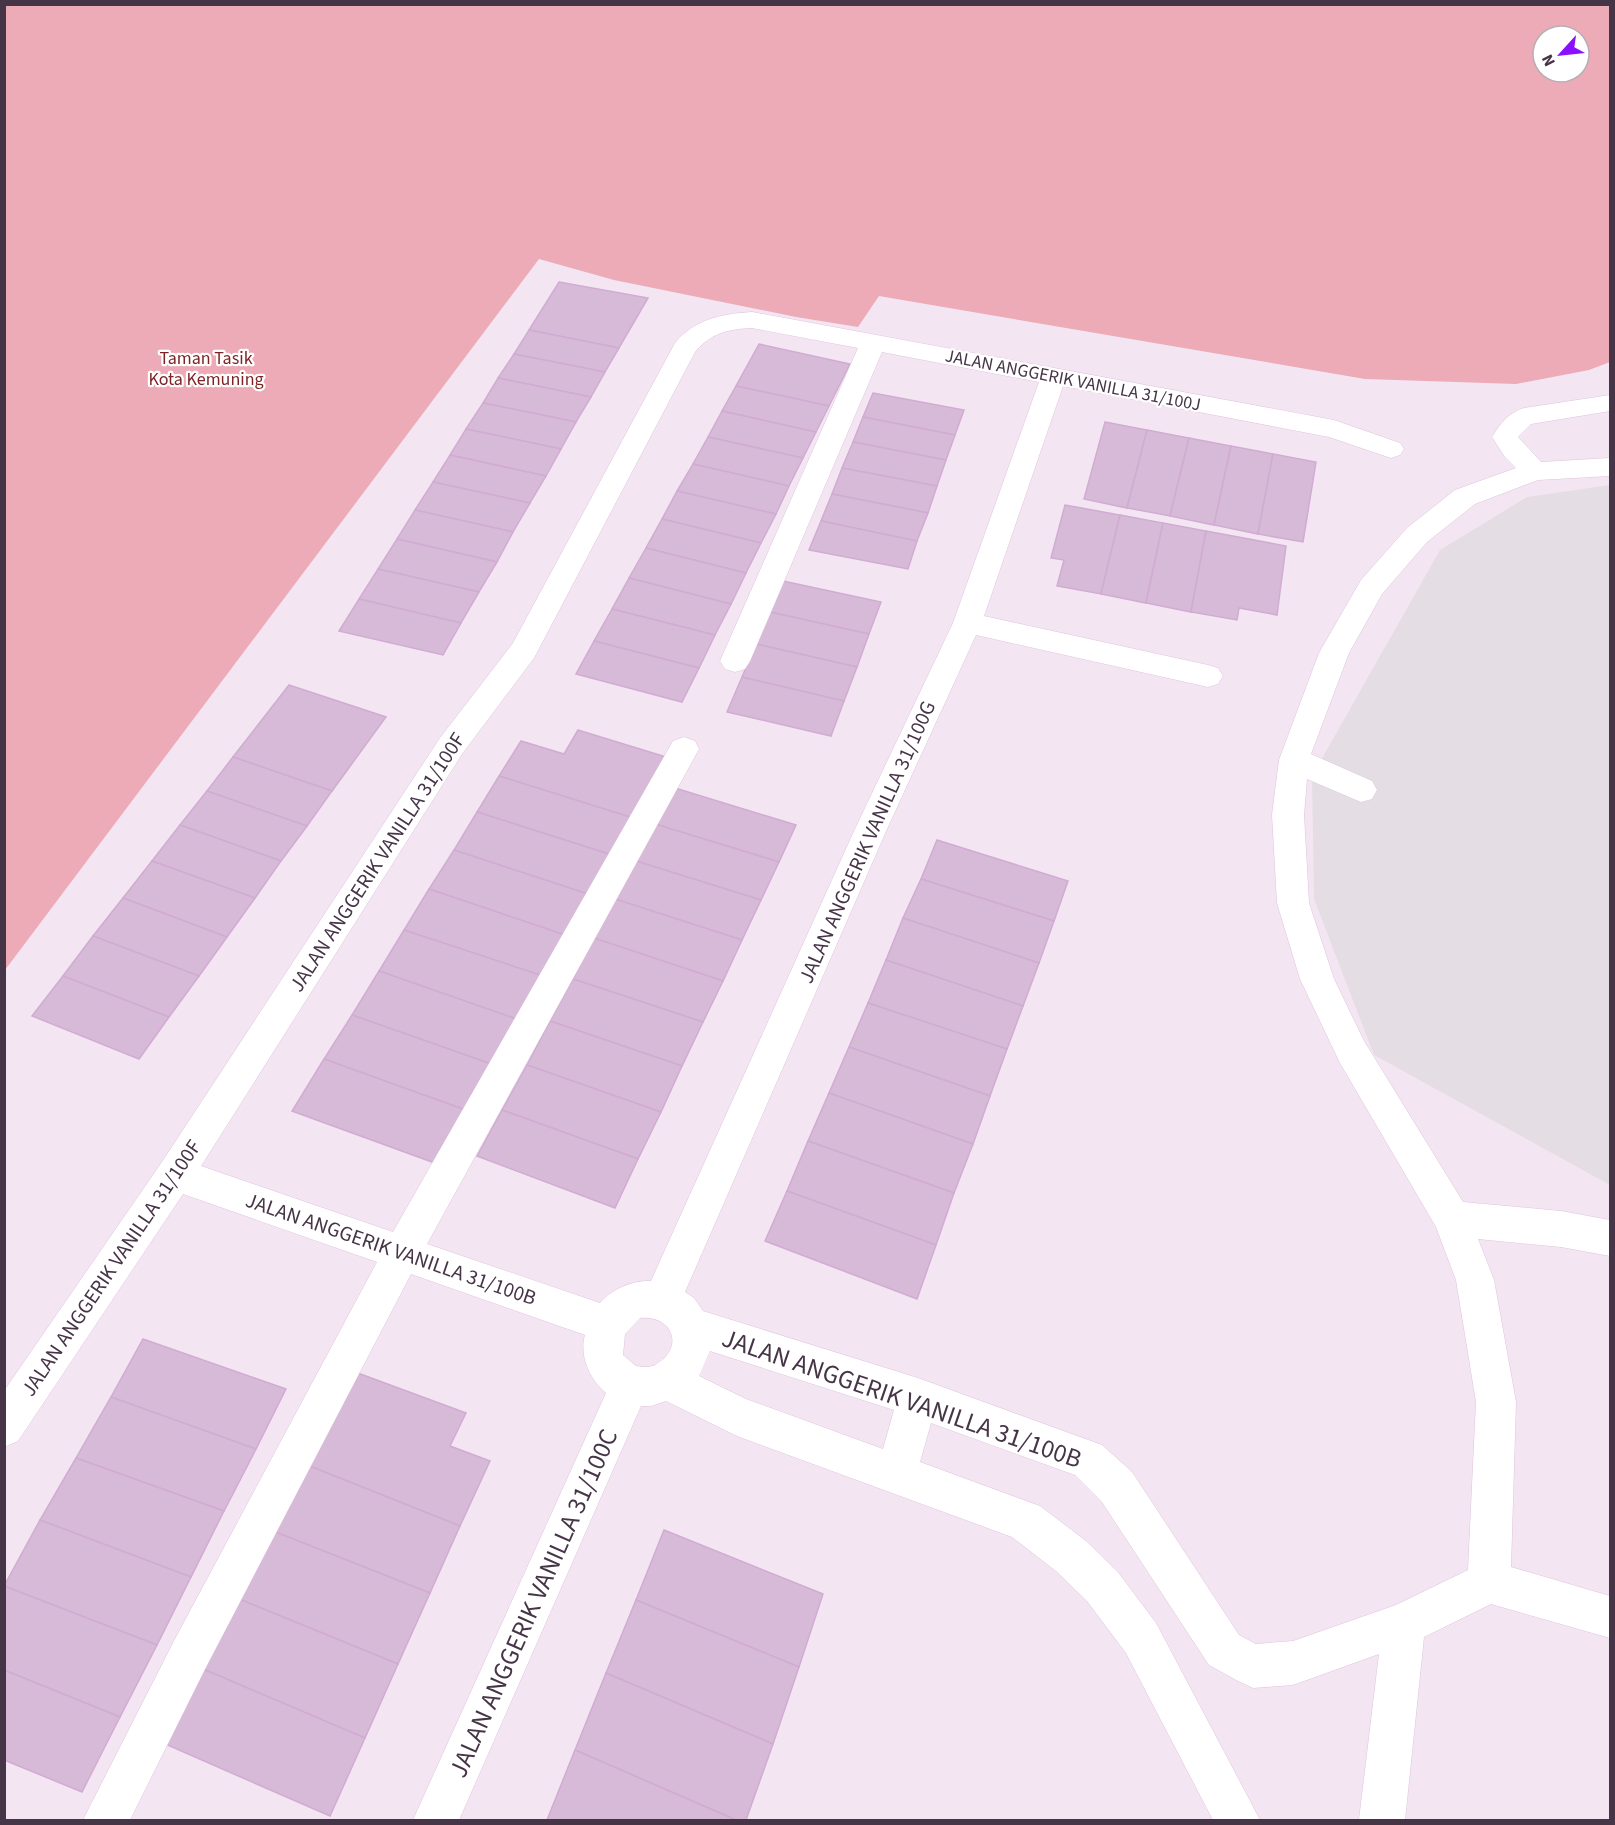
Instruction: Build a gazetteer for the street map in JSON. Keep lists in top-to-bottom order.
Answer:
{
  "streets": {
    "street": [
      "JALAN ANGGERIK VANILLA 31/100J",
      "JALAN ANGGERIK VANILLA 31/100G",
      "JALAN ANGGERIK VANILLA 31/100F",
      "JALAN ANGGERIK VANILLA 31/100B",
      "JALAN ANGGERIK VANILLA 31/100C"
    ]
  },
  "crossings": [
    ["JALAN ANGGERIK VANILLA 31/100J", "JALAN ANGGERIK VANILLA 31/100G"],
    ["JALAN ANGGERIK VANILLA 31/100J", "JALAN ANGGERIK VANILLA 31/100F"],
    ["JALAN ANGGERIK VANILLA 31/100G", "JALAN ANGGERIK VANILLA 31/100B"],
    ["JALAN ANGGERIK VANILLA 31/100G", "JALAN ANGGERIK VANILLA 31/100C"],
    ["JALAN ANGGERIK VANILLA 31/100F", "JALAN ANGGERIK VANILLA 31/100B"],
    ["JALAN ANGGERIK VANILLA 31/100B", "JALAN ANGGERIK VANILLA 31/100C"]
  ],
  "parks": ["Taman Tasik Kota Kemuning"],
  "north": "bottom left"
}
